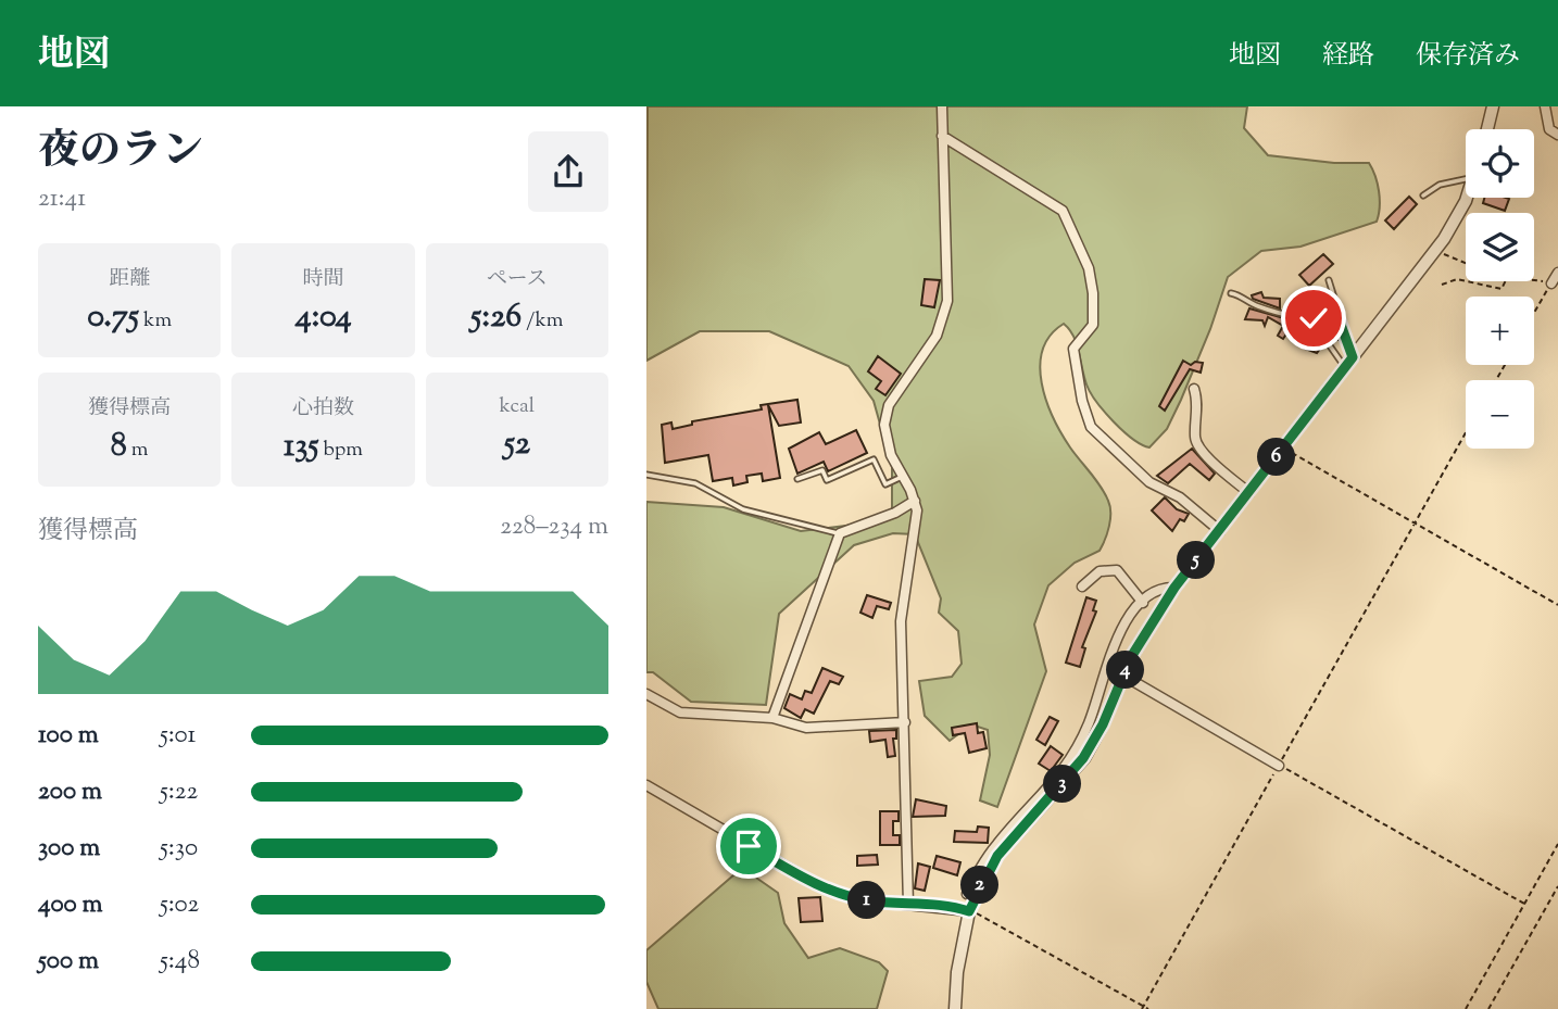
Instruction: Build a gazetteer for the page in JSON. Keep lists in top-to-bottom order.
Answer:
{
  "page": {
    "header": "地図",
    "nav": ["地図", "経路", "保存済み"],
    "heading": ["夜のラン", "21:41"],
    "map_buttons": ["+", "−"],
    "stats": [
      ["距離", "0.75 km"],
      ["時間", "4:04"],
      ["ペース", "5:26 /km"],
      ["獲得標高", "8 m"],
      ["心拍数", "135 bpm"],
      ["kcal", "52"]
    ],
    "pins": [
      "6",
      "5",
      "4",
      "3",
      "2",
      "1"
    ],
    "chart": ["獲得標高", "228–234 m"],
    "list": [
      {
        "name": "100 m",
        "note": "5:01"
      },
      {
        "name": "200 m",
        "note": "5:22"
      },
      {
        "name": "300 m",
        "note": "5:30"
      },
      {
        "name": "400 m",
        "note": "5:02"
      },
      {
        "name": "500 m",
        "note": "5:48"
      }
    ]
  }
}
